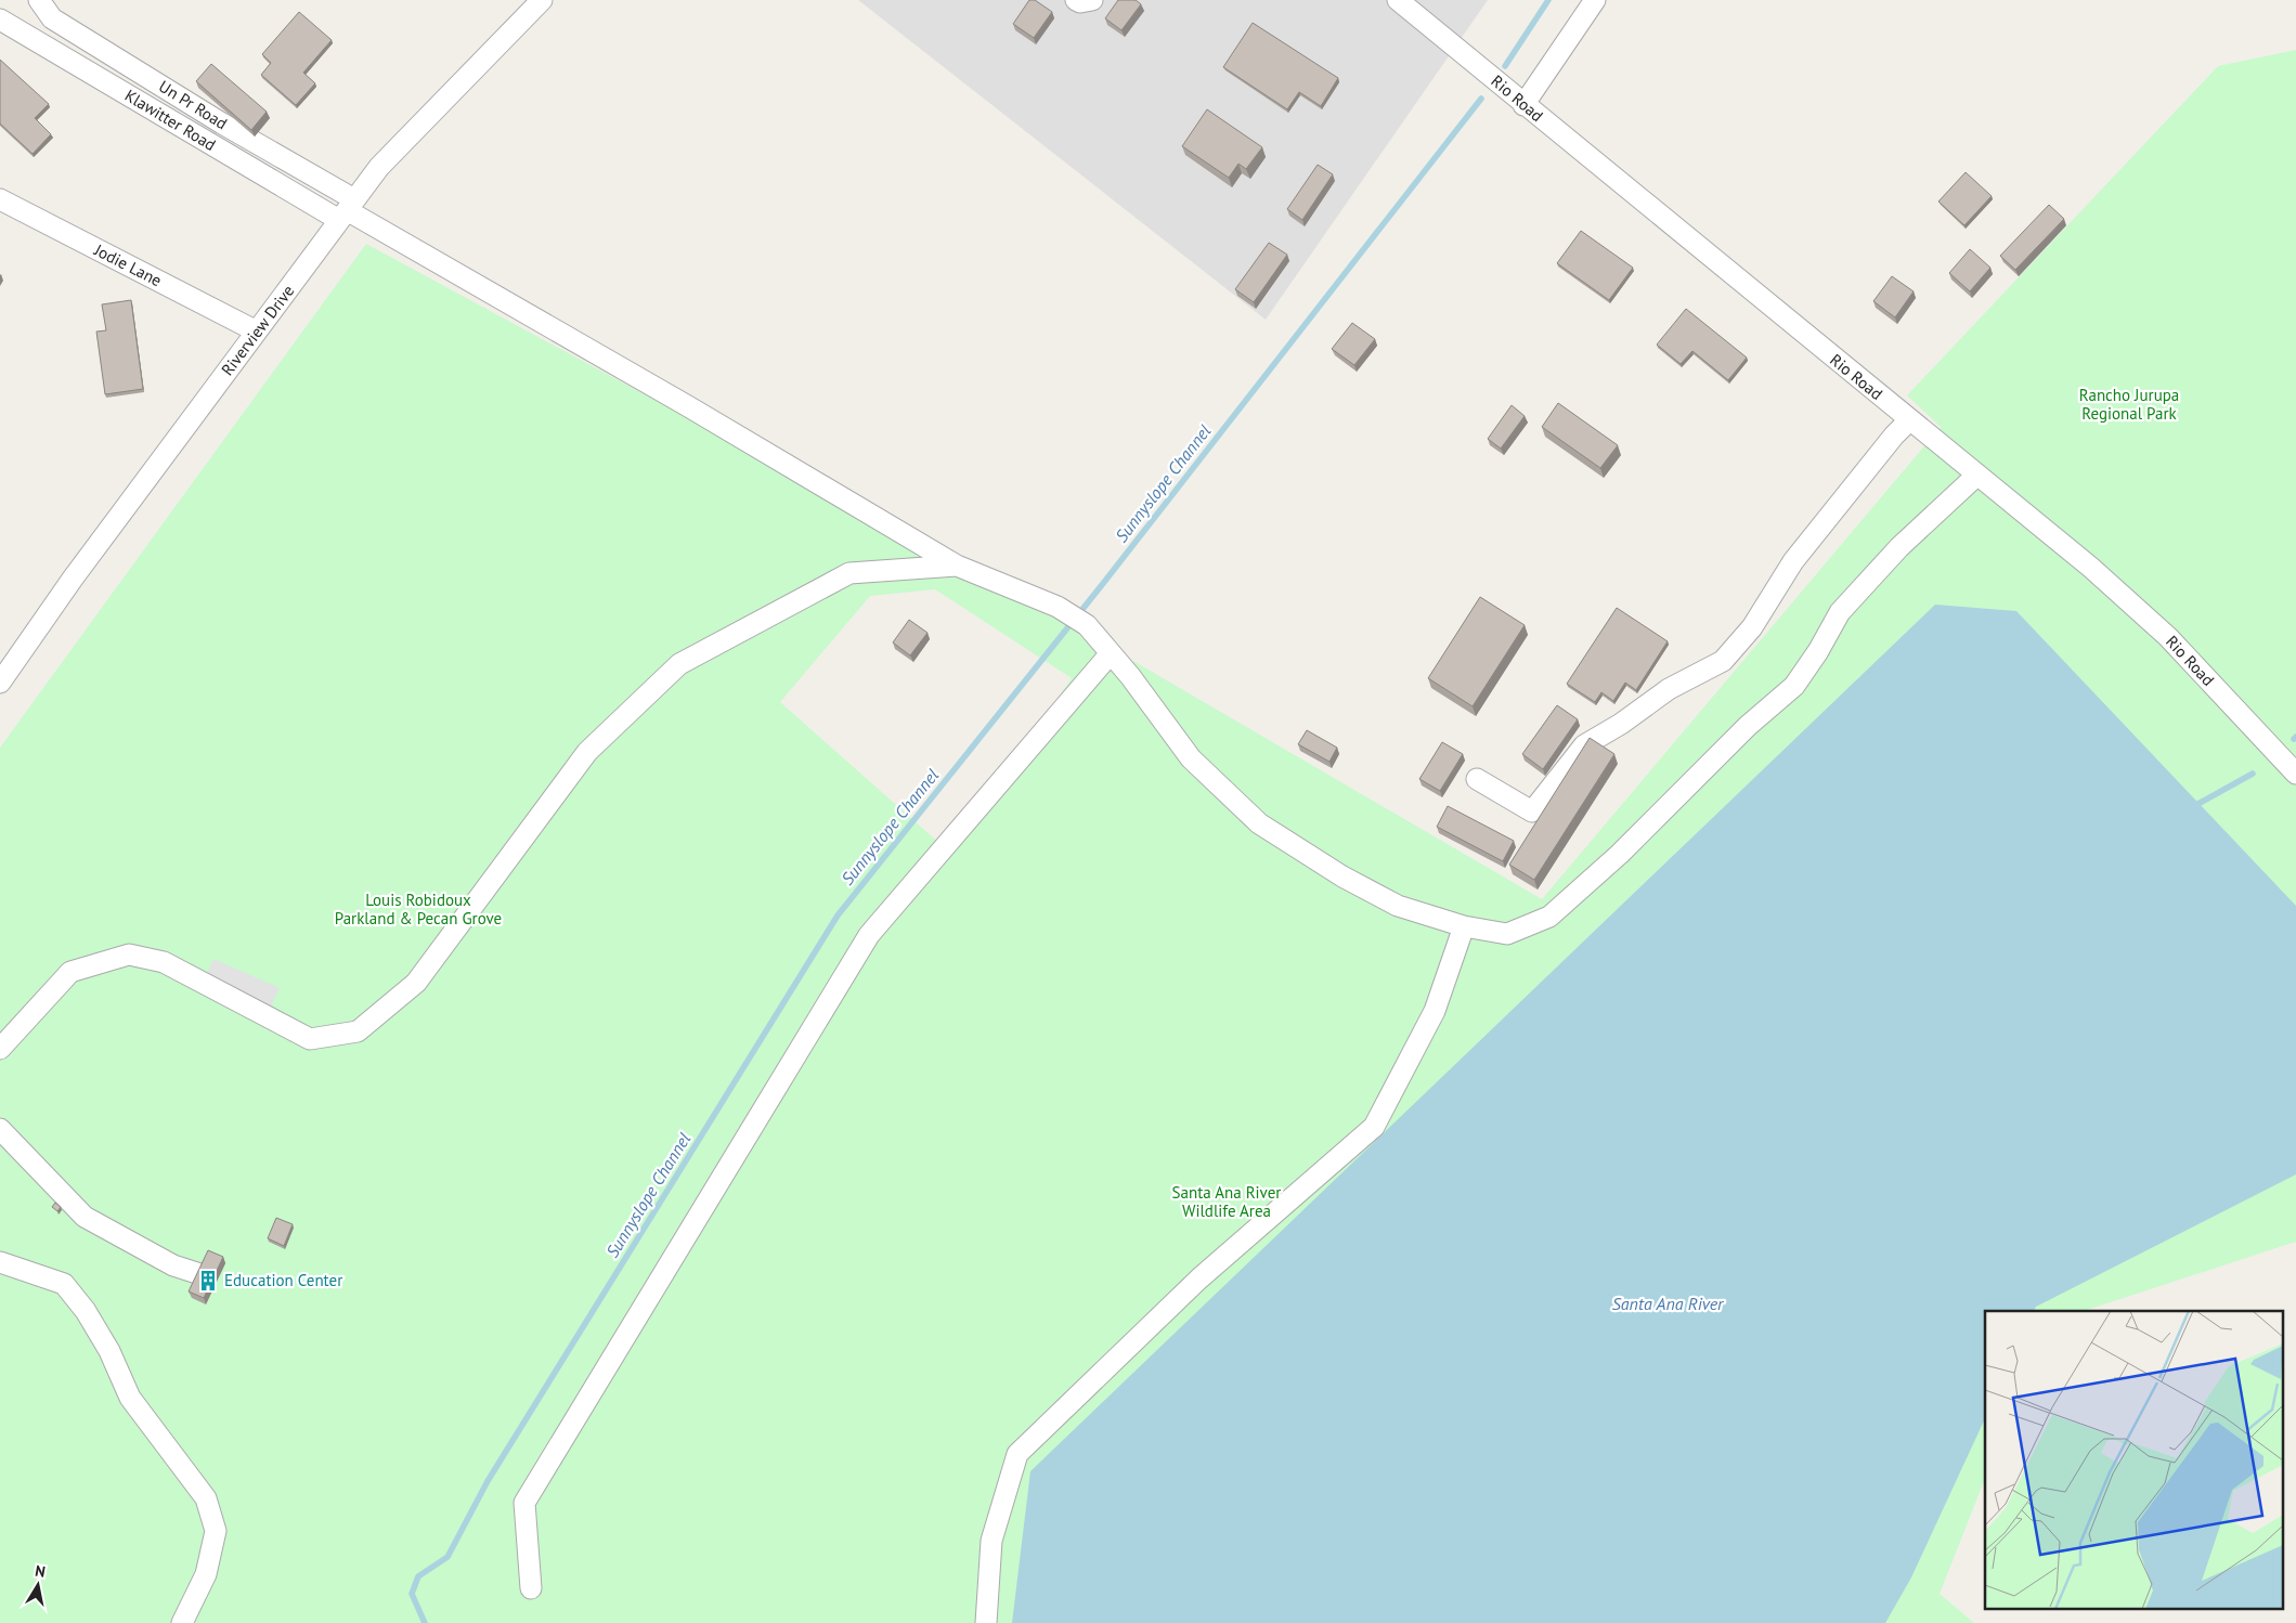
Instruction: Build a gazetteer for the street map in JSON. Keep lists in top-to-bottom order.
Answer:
{
  "streets": {
    "street": [
      "Rio Road",
      "Un Pr Road",
      "Klawitter Road",
      "Jodie Lane",
      "Riverview Drive"
    ]
  },
  "crossings": [
    ["Un Pr Road", "Klawitter Road"],
    ["Un Pr Road", "Riverview Drive"],
    ["Klawitter Road", "Riverview Drive"],
    ["Jodie Lane", "Riverview Drive"]
  ],
  "water": ["Sunnyslope Channel", "Santa Ana River"],
  "parks": ["Rancho Jurupa Regional Park", "Louis Robidoux Parkland & Pecan Grove", "Santa Ana River Wildlife Area"],
  "places": {
    "building": ["Education Center"]
  },
  "north": "top"
}
